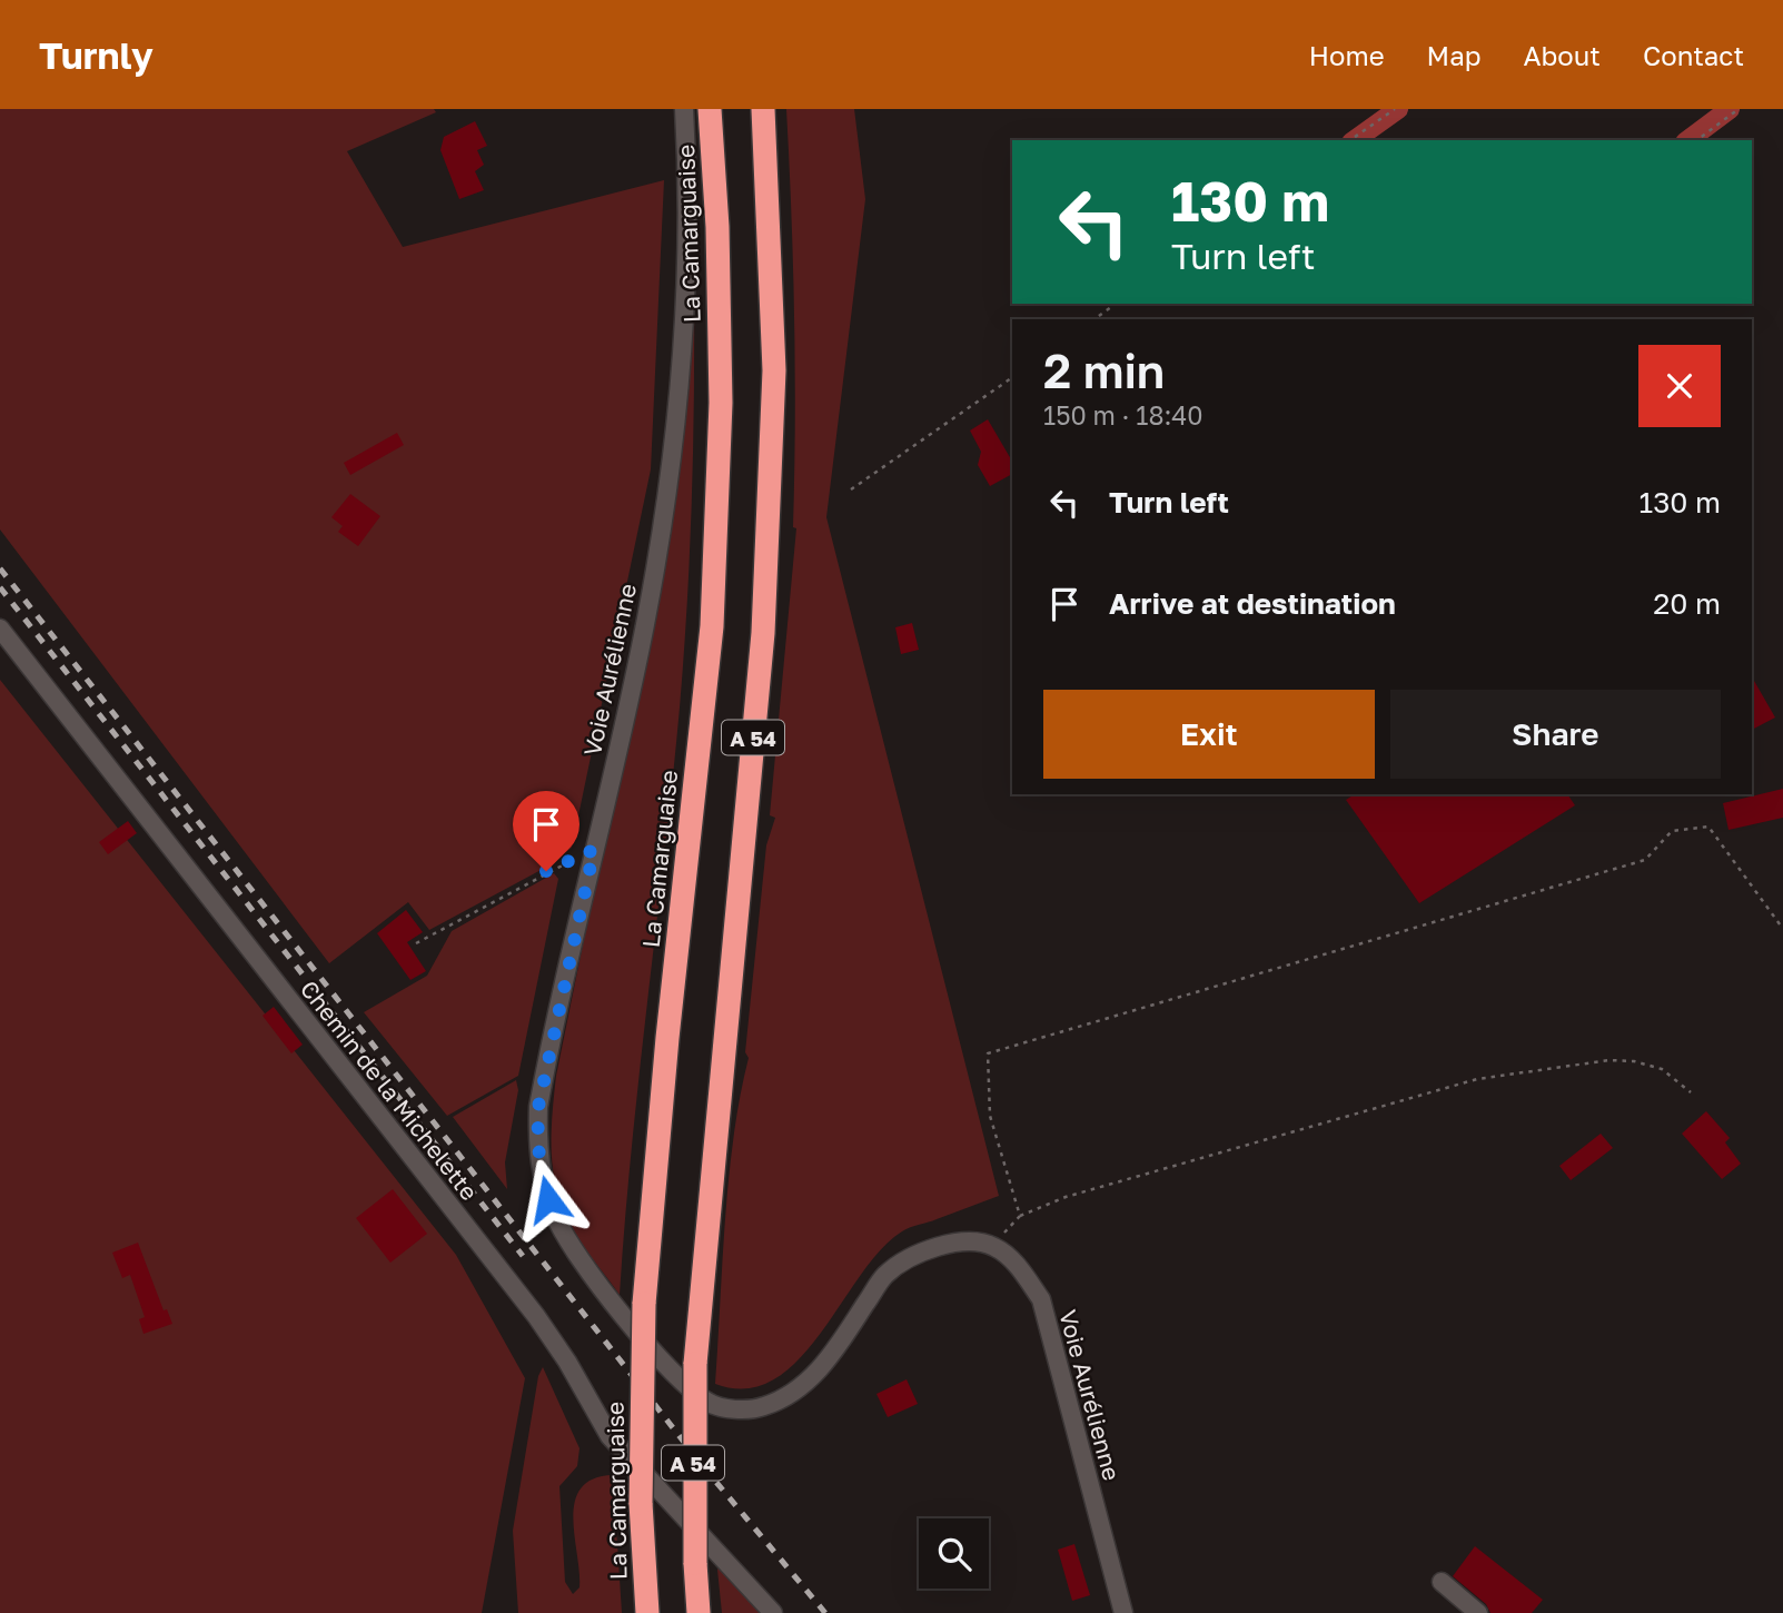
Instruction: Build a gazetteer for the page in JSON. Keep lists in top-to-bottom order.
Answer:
{
  "streets": {
    "highway": ["La Camarguaise", "A 54"],
    "street": ["Voie Aurélienne", "Chemin de la Michelette"]
  },
  "page": {
    "header": "Turnly",
    "nav": [
      "Home",
      "Map",
      "About",
      "Contact"
    ],
    "turn": ["130 m", "Turn left"],
    "heading": ["2 min", "150 m · 18:40"],
    "list": [
      {
        "name": "Turn left",
        "value": "130 m"
      },
      {
        "name": "Arrive at destination",
        "value": "20 m"
      }
    ],
    "buttons": ["Exit", "Share"]
  }
}
